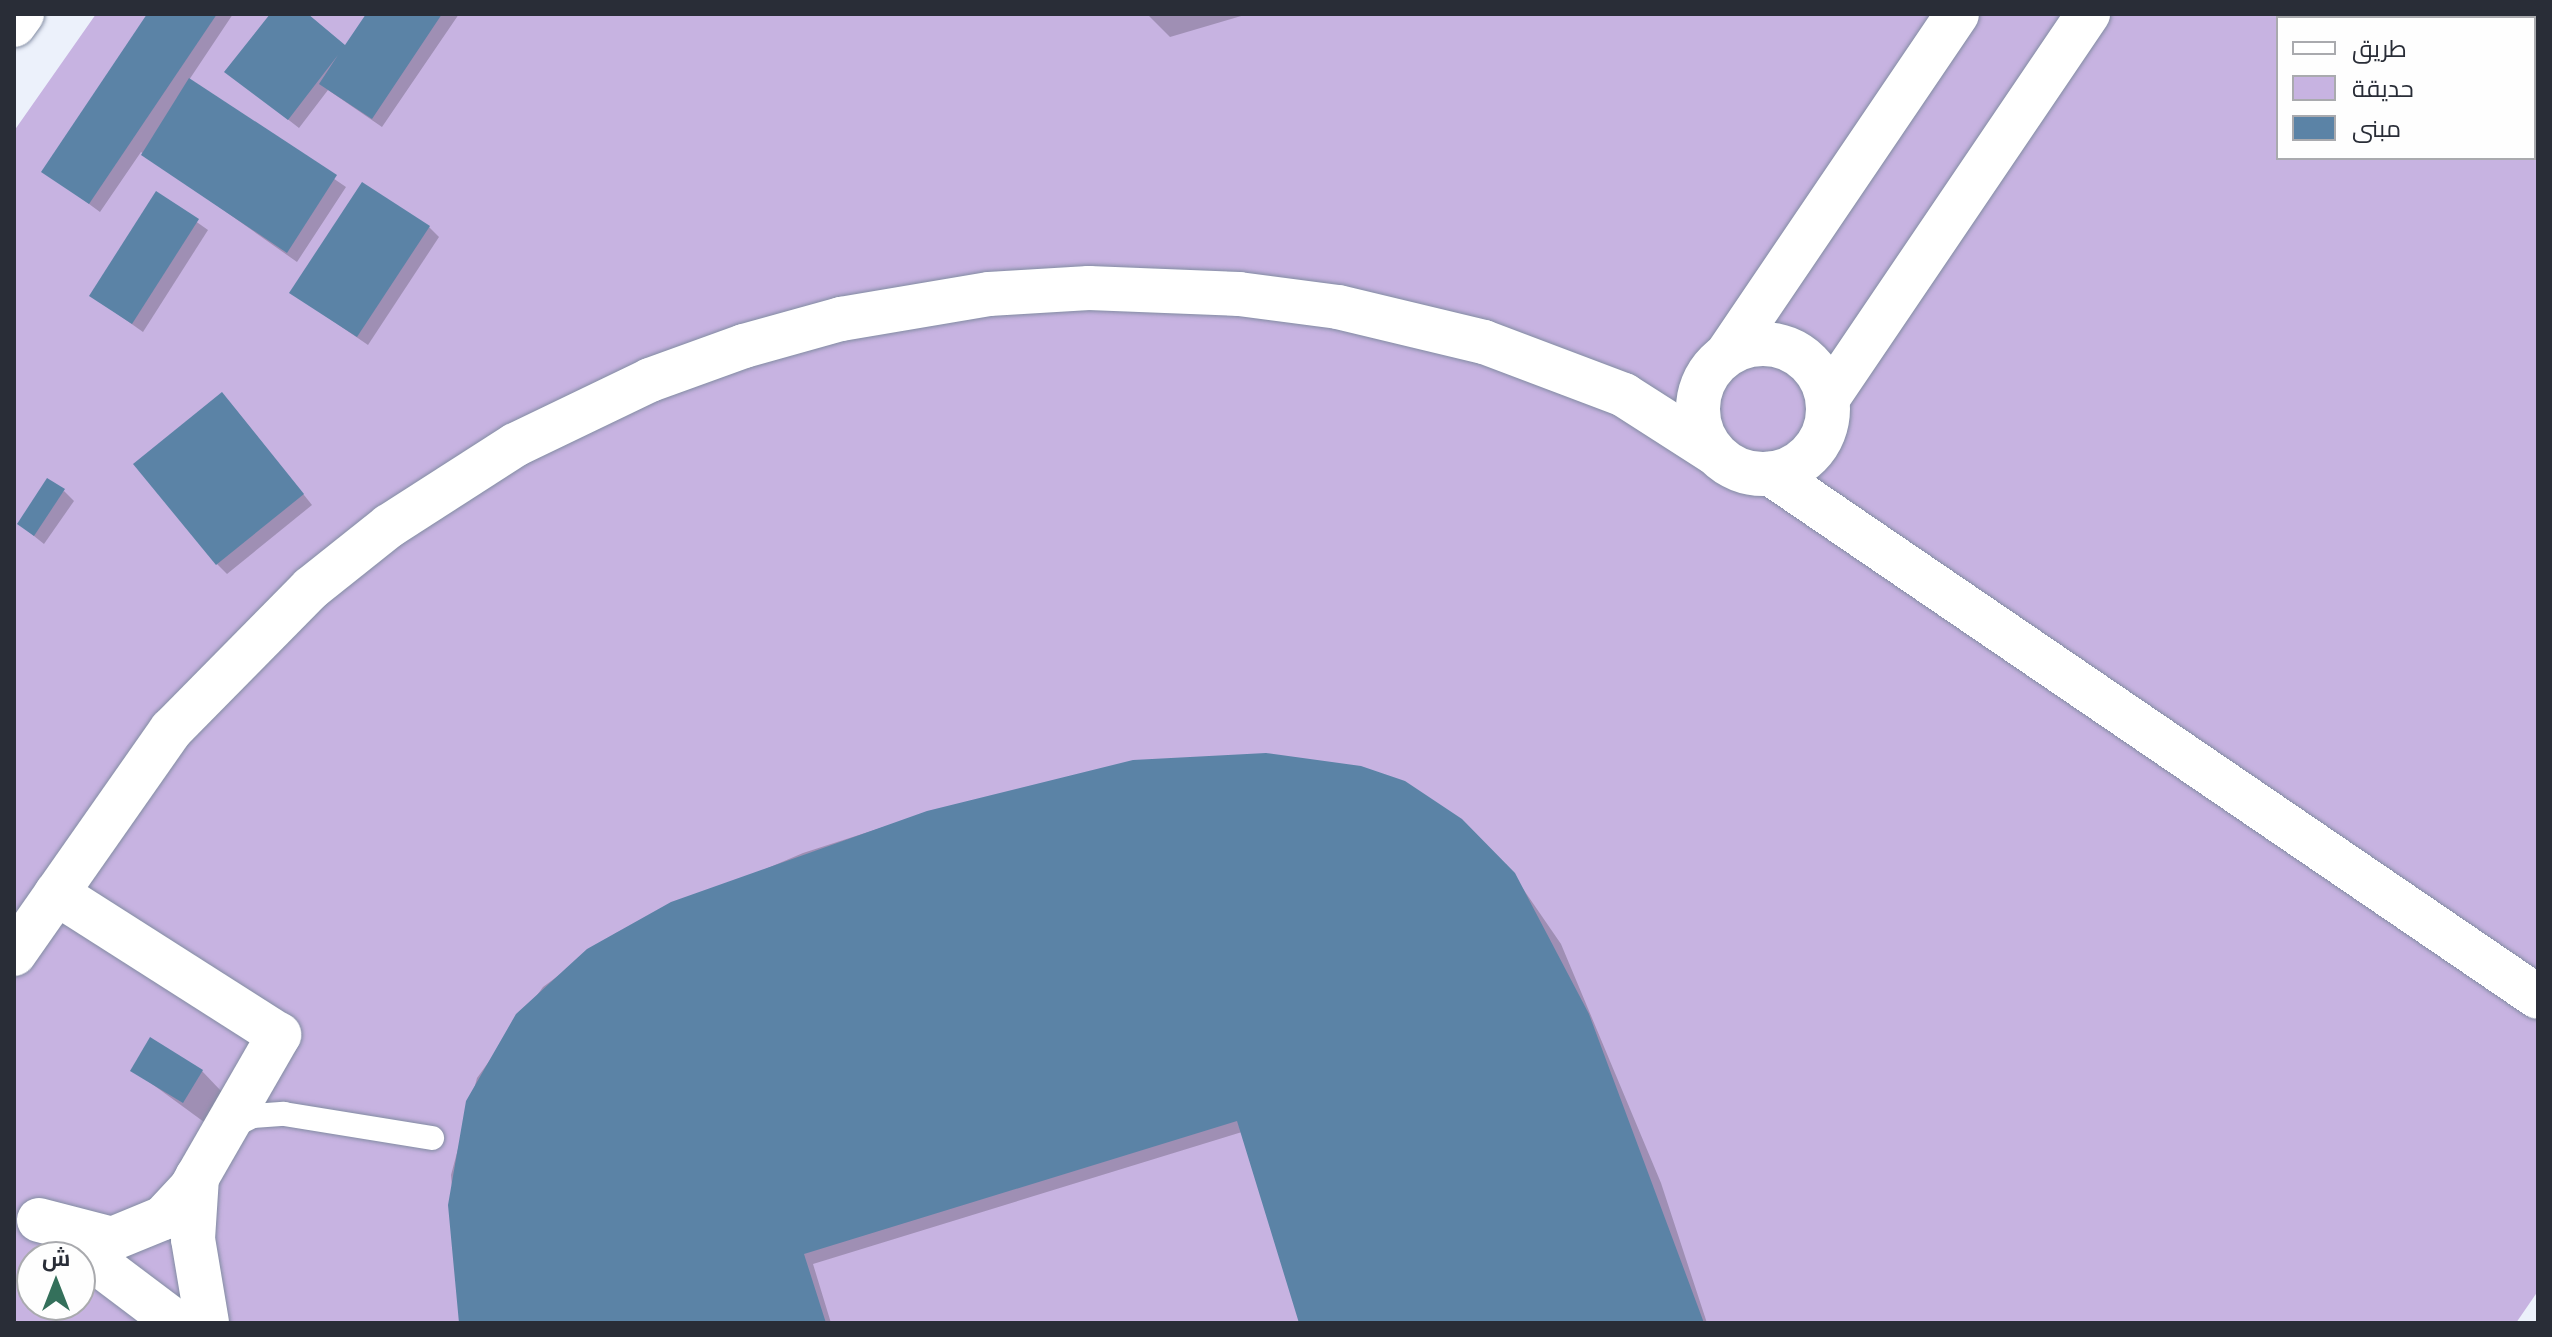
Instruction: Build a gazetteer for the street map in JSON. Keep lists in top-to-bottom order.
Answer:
{
  "legend": ["طريق", "حديقة", "مبنى"],
  "north": "top"
}
